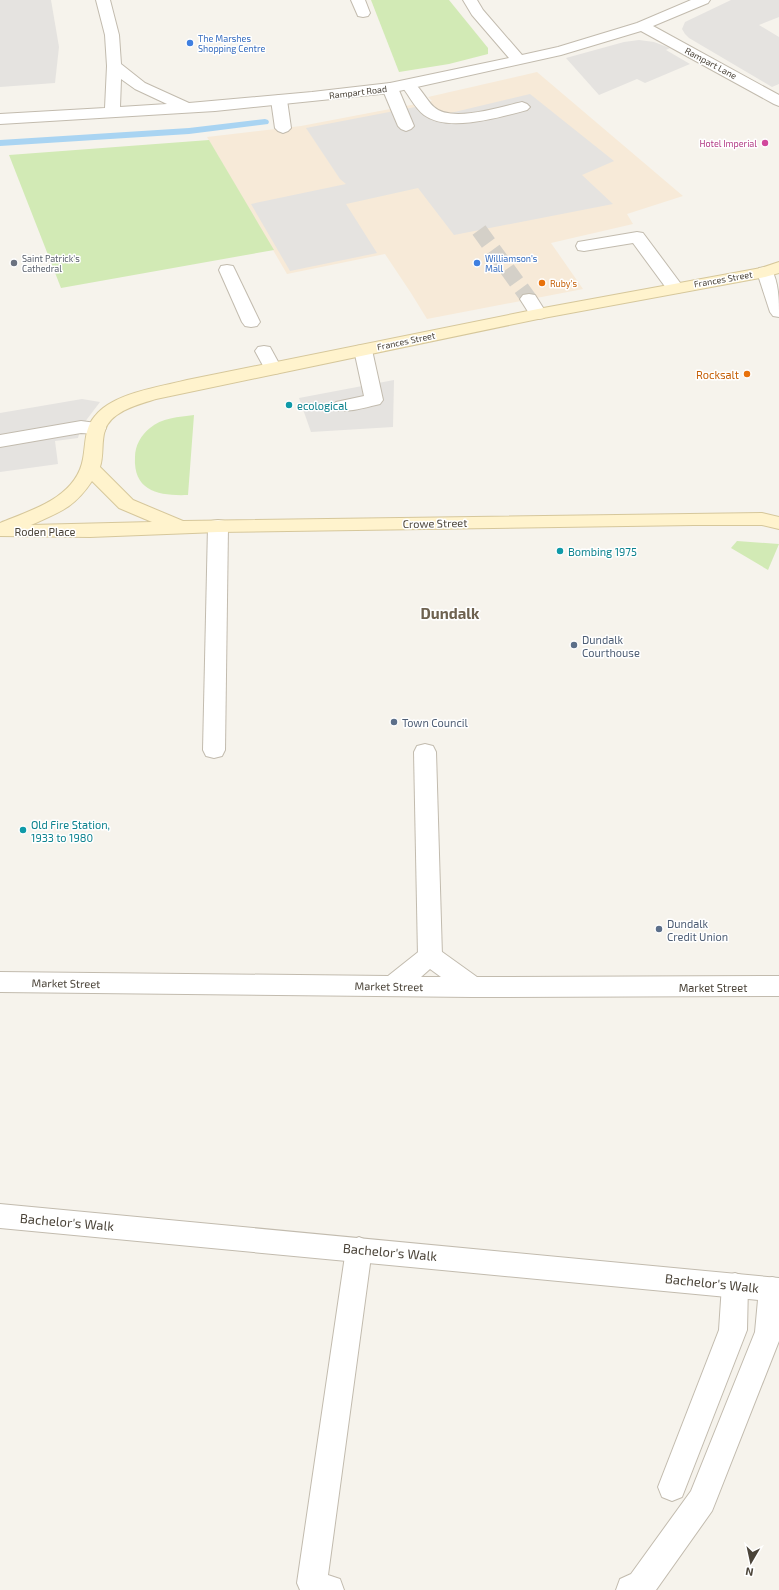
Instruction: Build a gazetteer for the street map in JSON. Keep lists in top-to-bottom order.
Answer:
{
  "streets": {
    "main road": ["Frances Street", "Crowe Street", "Roden Place"],
    "street": [
      "Rampart Lane",
      "Rampart Road",
      "Market Street",
      "Bachelor's Walk"
    ]
  },
  "crossings": [
    ["Rampart Lane", "Rampart Road"],
    ["Crowe Street", "Roden Place"]
  ],
  "districts": ["Dundalk"],
  "places": [
    "The Marshes Shopping Centre",
    "Hotel Imperial",
    "Saint Patrick's Cathedral",
    "Williamson's Mall",
    "Ruby's",
    "Rocksalt",
    "ecological",
    "Bombing 1975",
    "Dundalk Courthouse",
    "Town Council",
    "Old Fire Station, 1933 to 1980",
    "Dundalk Credit Union"
  ],
  "north": "bottom"
}
